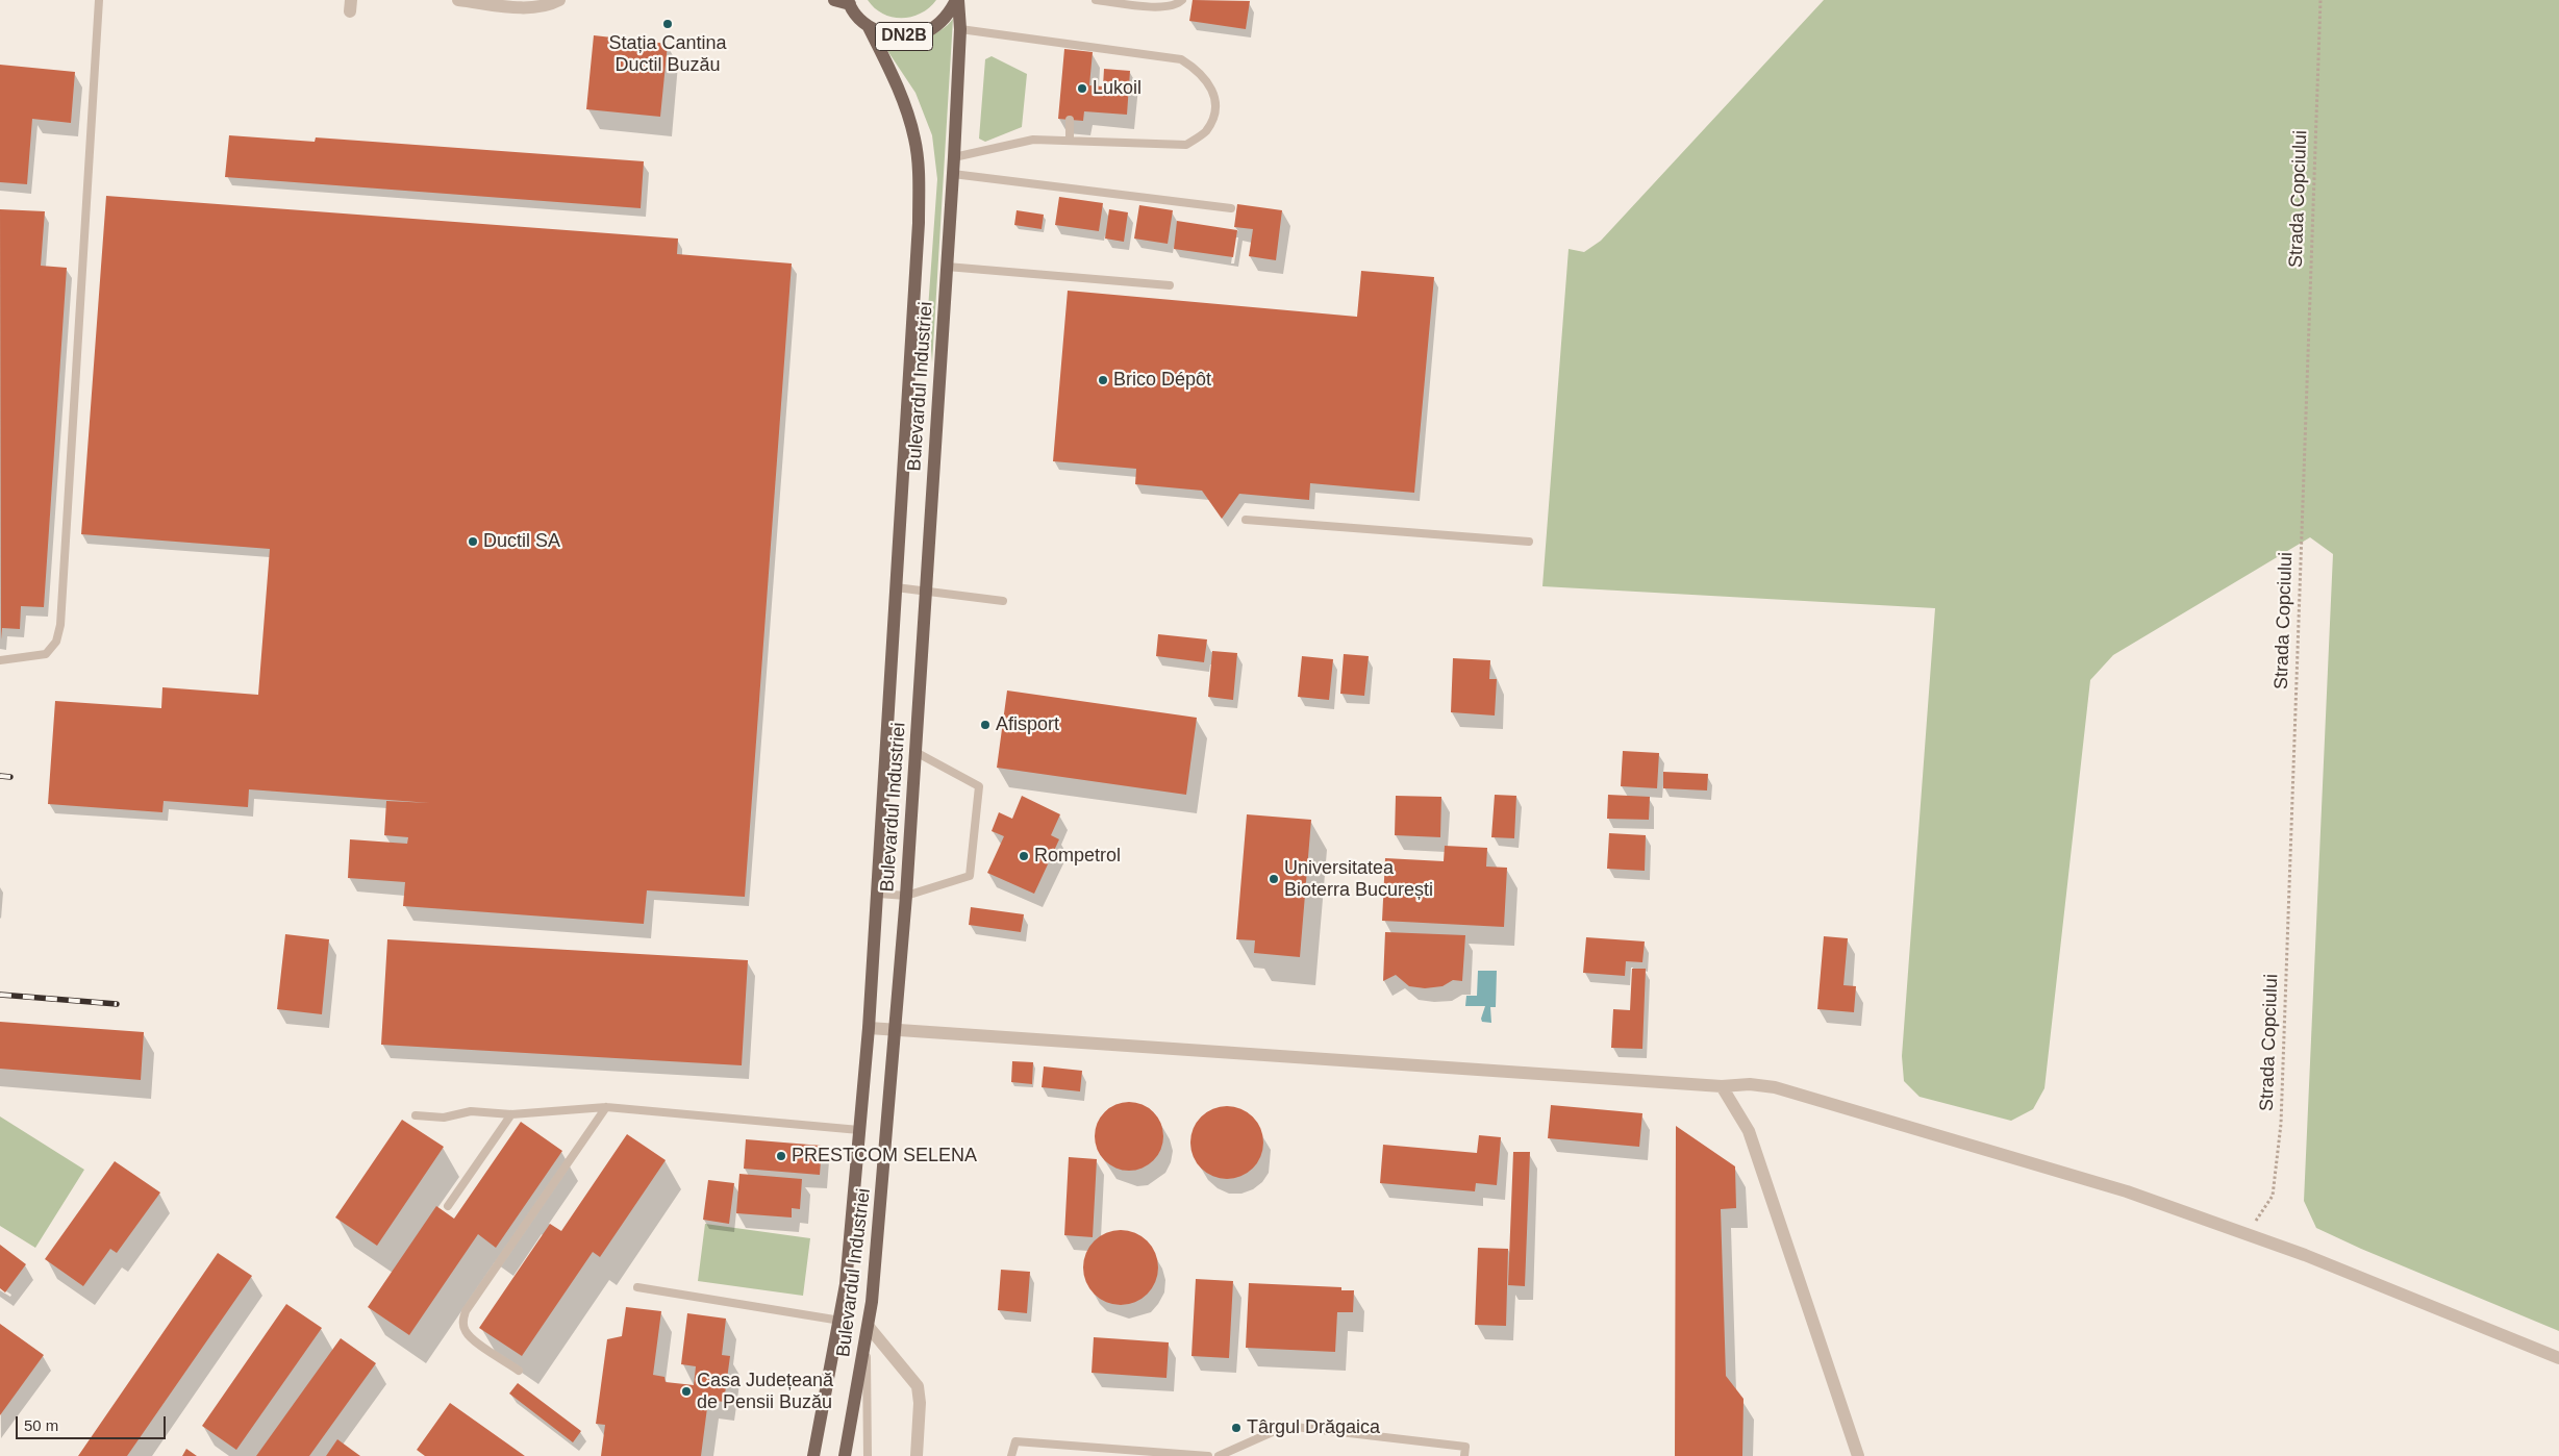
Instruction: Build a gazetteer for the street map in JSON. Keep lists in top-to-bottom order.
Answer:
{
  "streets": {
    "main road": ["DN2B", "Bulevardul Industriei"],
    "path": ["Strada Copciului"]
  },
  "crossings": [
    ["DN2B", "Bulevardul Industriei"]
  ],
  "places": [
    "Stația Cantina Ductil Buzău",
    "Lukoil",
    "Brico Dépôt",
    "Ductil SA",
    "Afisport",
    "Rompetrol",
    "Universitatea Bioterra București",
    "PRESTCOM SELENA",
    "Casa Județeană de Pensii Buzău",
    "Târgul Drăgaica"
  ],
  "scale_bar": "50 m"
}
